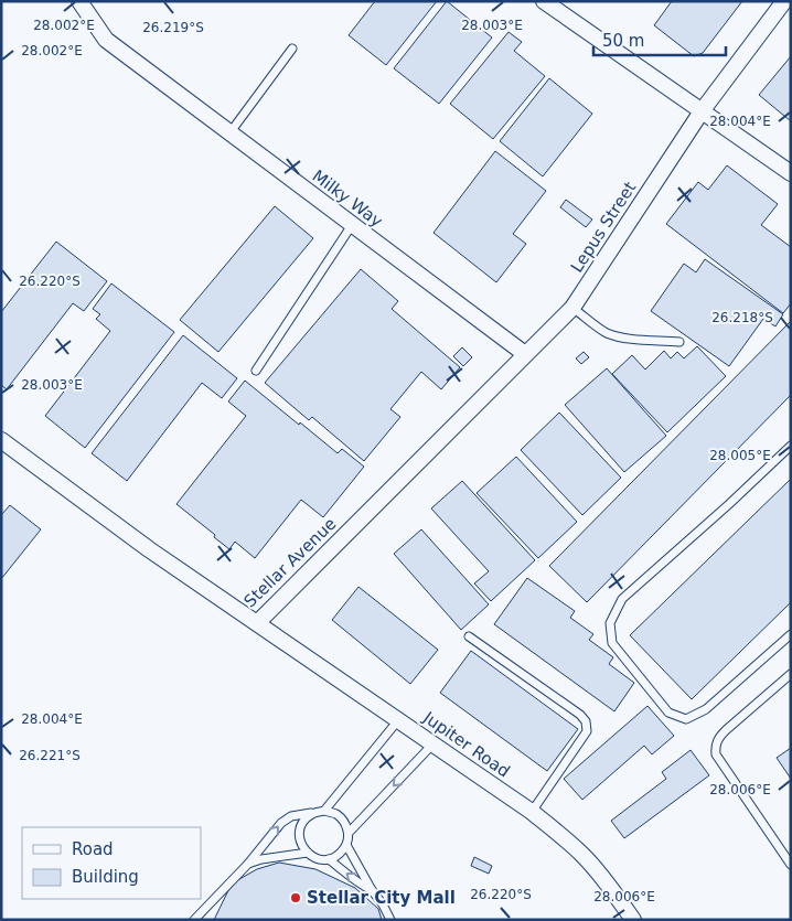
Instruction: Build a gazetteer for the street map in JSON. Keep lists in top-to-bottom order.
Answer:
{
  "streets": {
    "street": [
      "Milky Way",
      "Lepus Street",
      "Stellar Avenue",
      "Jupiter Road"
    ]
  },
  "crossings": [
    ["Milky Way", "Lepus Street"],
    ["Milky Way", "Stellar Avenue"],
    ["Lepus Street", "Stellar Avenue"],
    ["Stellar Avenue", "Jupiter Road"]
  ],
  "places": ["Stellar City Mall"],
  "legend": ["Road", "Building"],
  "scale_bar": "50 m",
  "coordinates": [
    "28.002°E",
    "28.003°E",
    "26.219°S",
    "28.004°E",
    "26.220°S",
    "26.218°S",
    "28.005°E",
    "26.221°S",
    "28.006°E"
  ]
}
